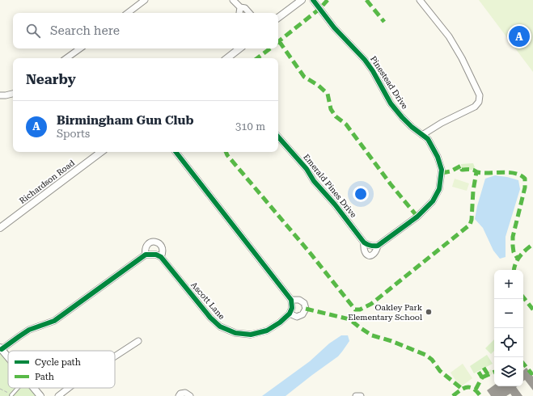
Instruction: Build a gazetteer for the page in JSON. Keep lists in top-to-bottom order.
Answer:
{
  "streets": {
    "street": [
      "Pinestead Drive",
      "Richardson Road",
      "Emerald Pines Drive",
      "Ascott Lane"
    ]
  },
  "crossings": [
    ["Pinestead Drive", "Emerald Pines Drive"]
  ],
  "places": ["Oakley Park Elementary School"],
  "legend": ["Cycle path", "Path"],
  "page": {
    "search": "Search here",
    "pins": "A",
    "heading": "Nearby",
    "list": [
      {
        "mark": "A",
        "name": "Birmingham Gun Club",
        "note": "Sports",
        "value": "310 m"
      }
    ],
    "map_buttons": ["+", "−"]
  }
}
